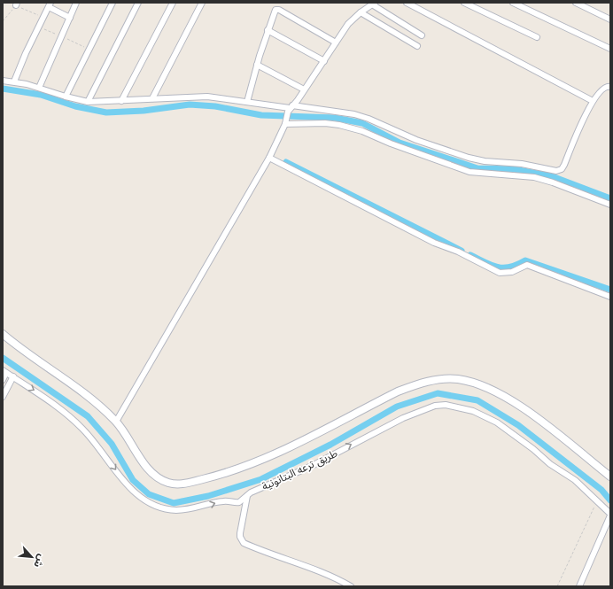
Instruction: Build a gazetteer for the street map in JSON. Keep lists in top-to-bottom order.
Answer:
{
  "streets": {
    "street": ["طريق ترعه البتانونية"]
  },
  "one_way": ["طريق ترعه البتانونية"],
  "north": "bottom right"
}
